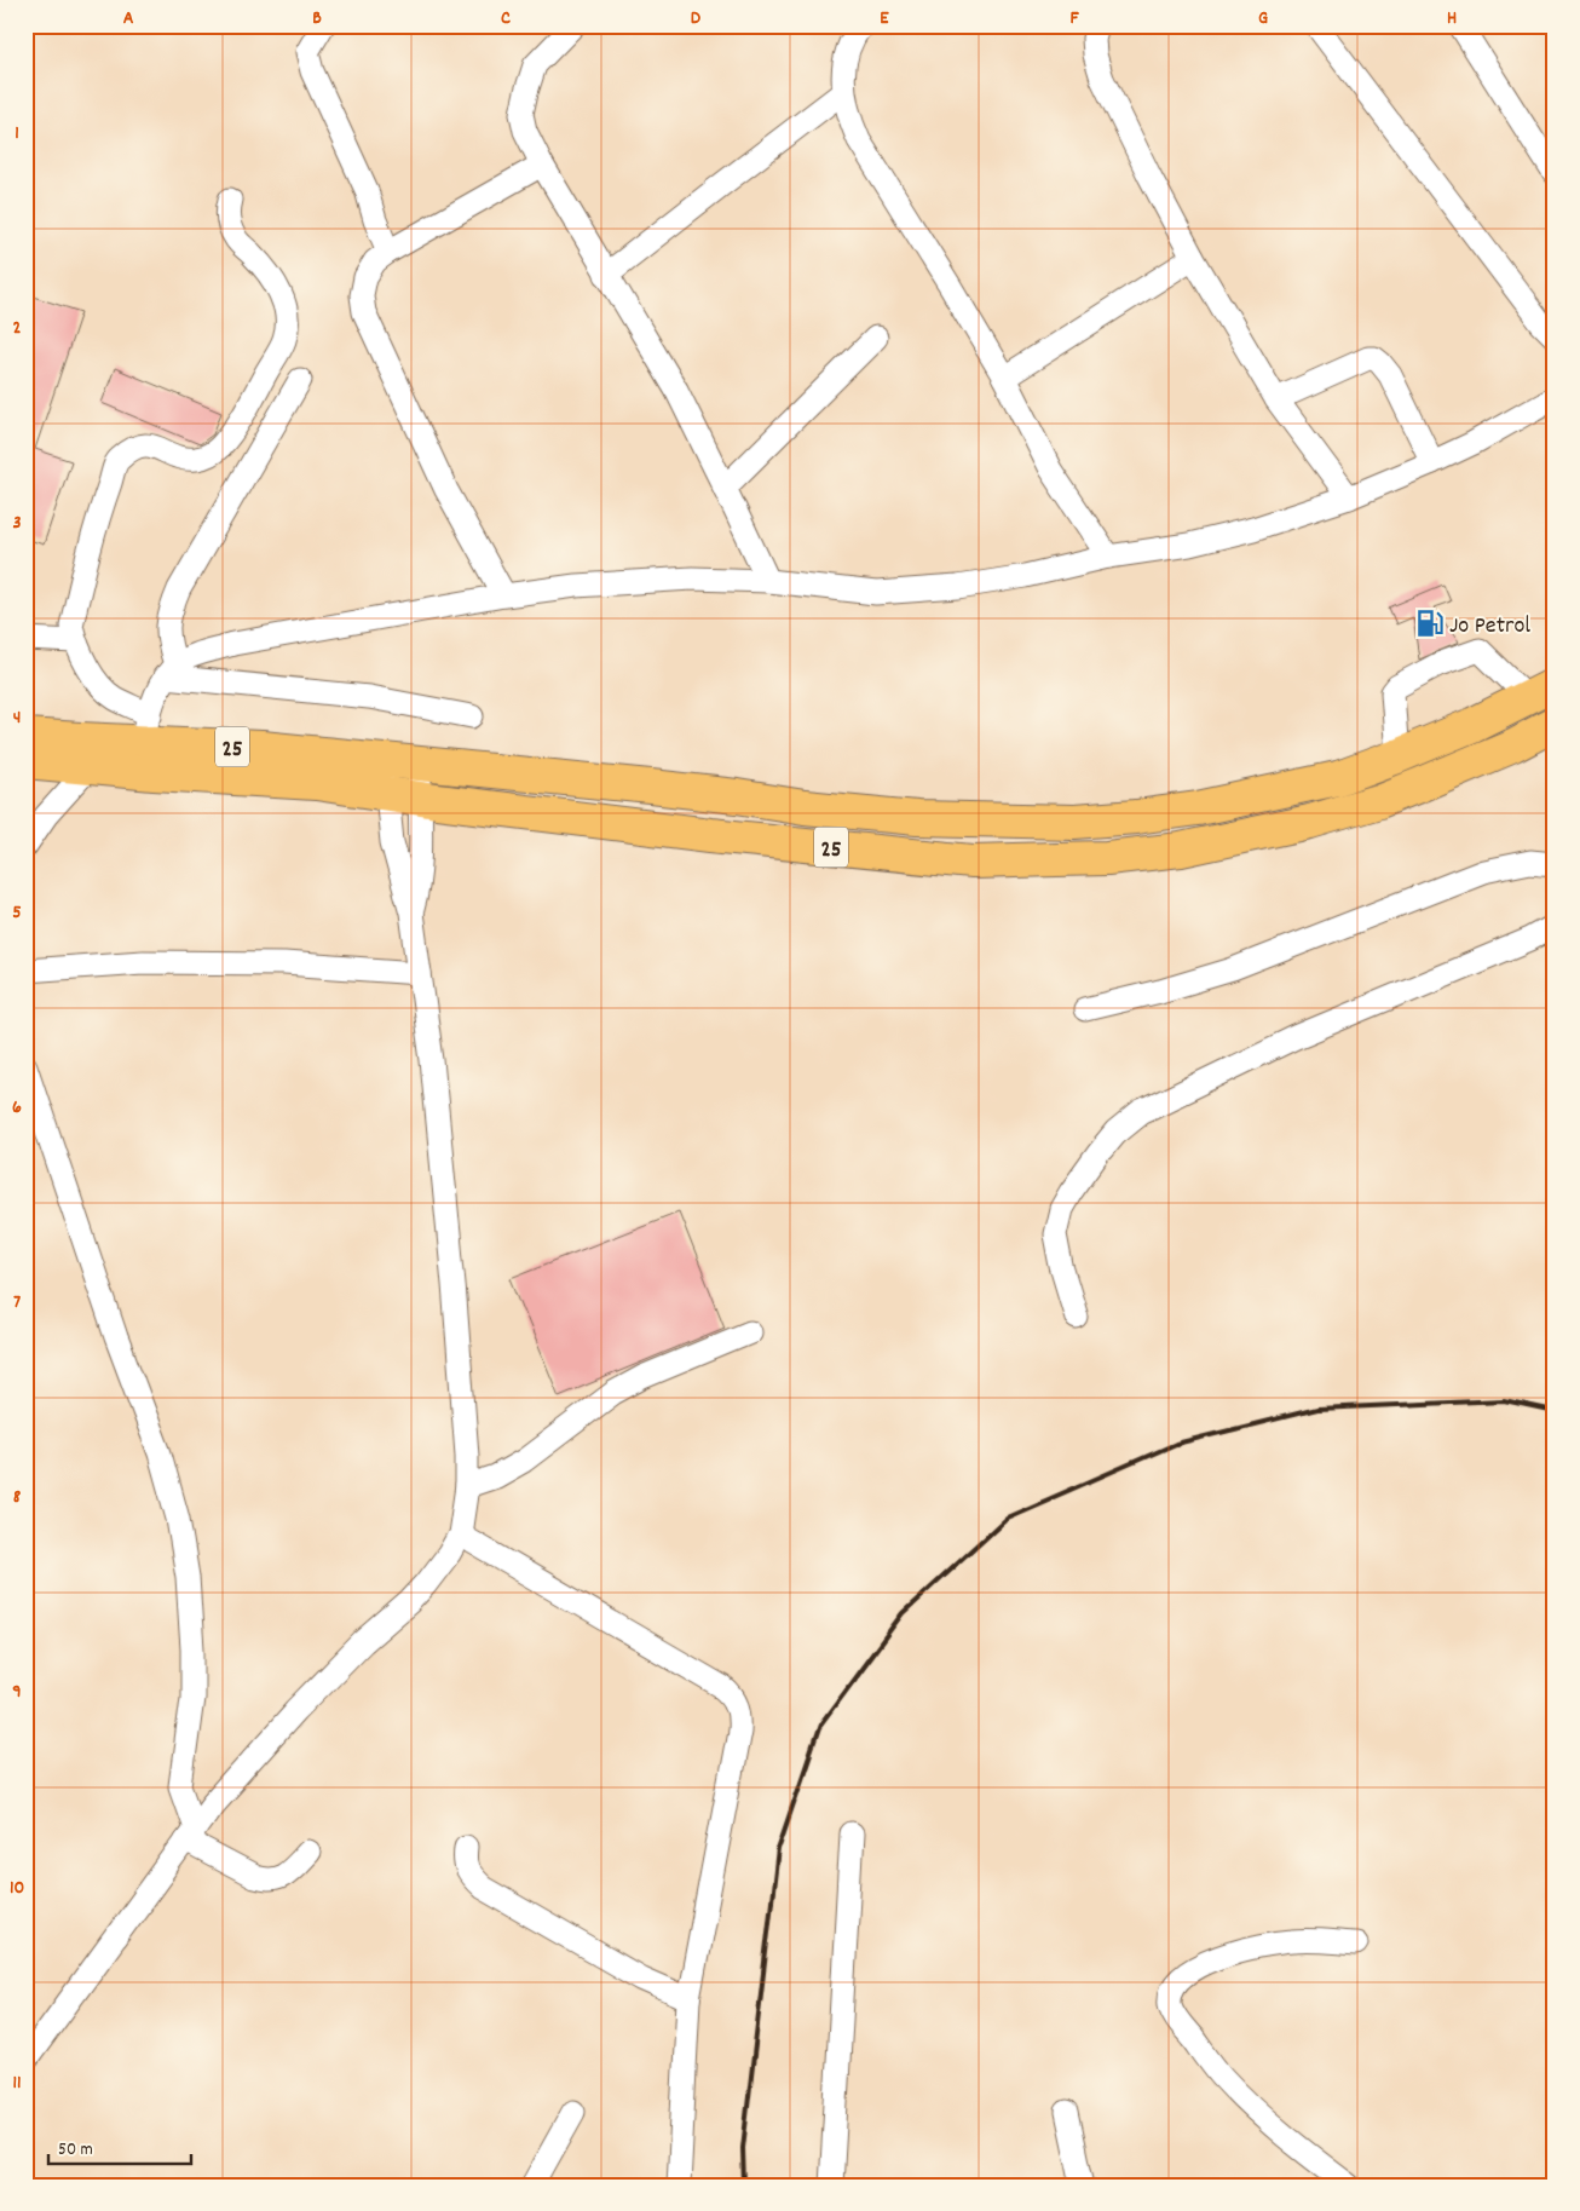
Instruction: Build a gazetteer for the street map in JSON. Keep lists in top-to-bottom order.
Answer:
{
  "streets": {
    "highway": ["25"]
  },
  "places": {
    "fuel station": ["Jo Petrol"]
  },
  "scale_bar": "50 m",
  "grid": {
    "columns": [
      "A",
      "B",
      "C",
      "D",
      "E",
      "F",
      "G",
      "H"
    ],
    "rows": [
      "1",
      "2",
      "3",
      "4",
      "5",
      "6",
      "7",
      "8",
      "9",
      "10",
      "11"
    ]
  }
}
